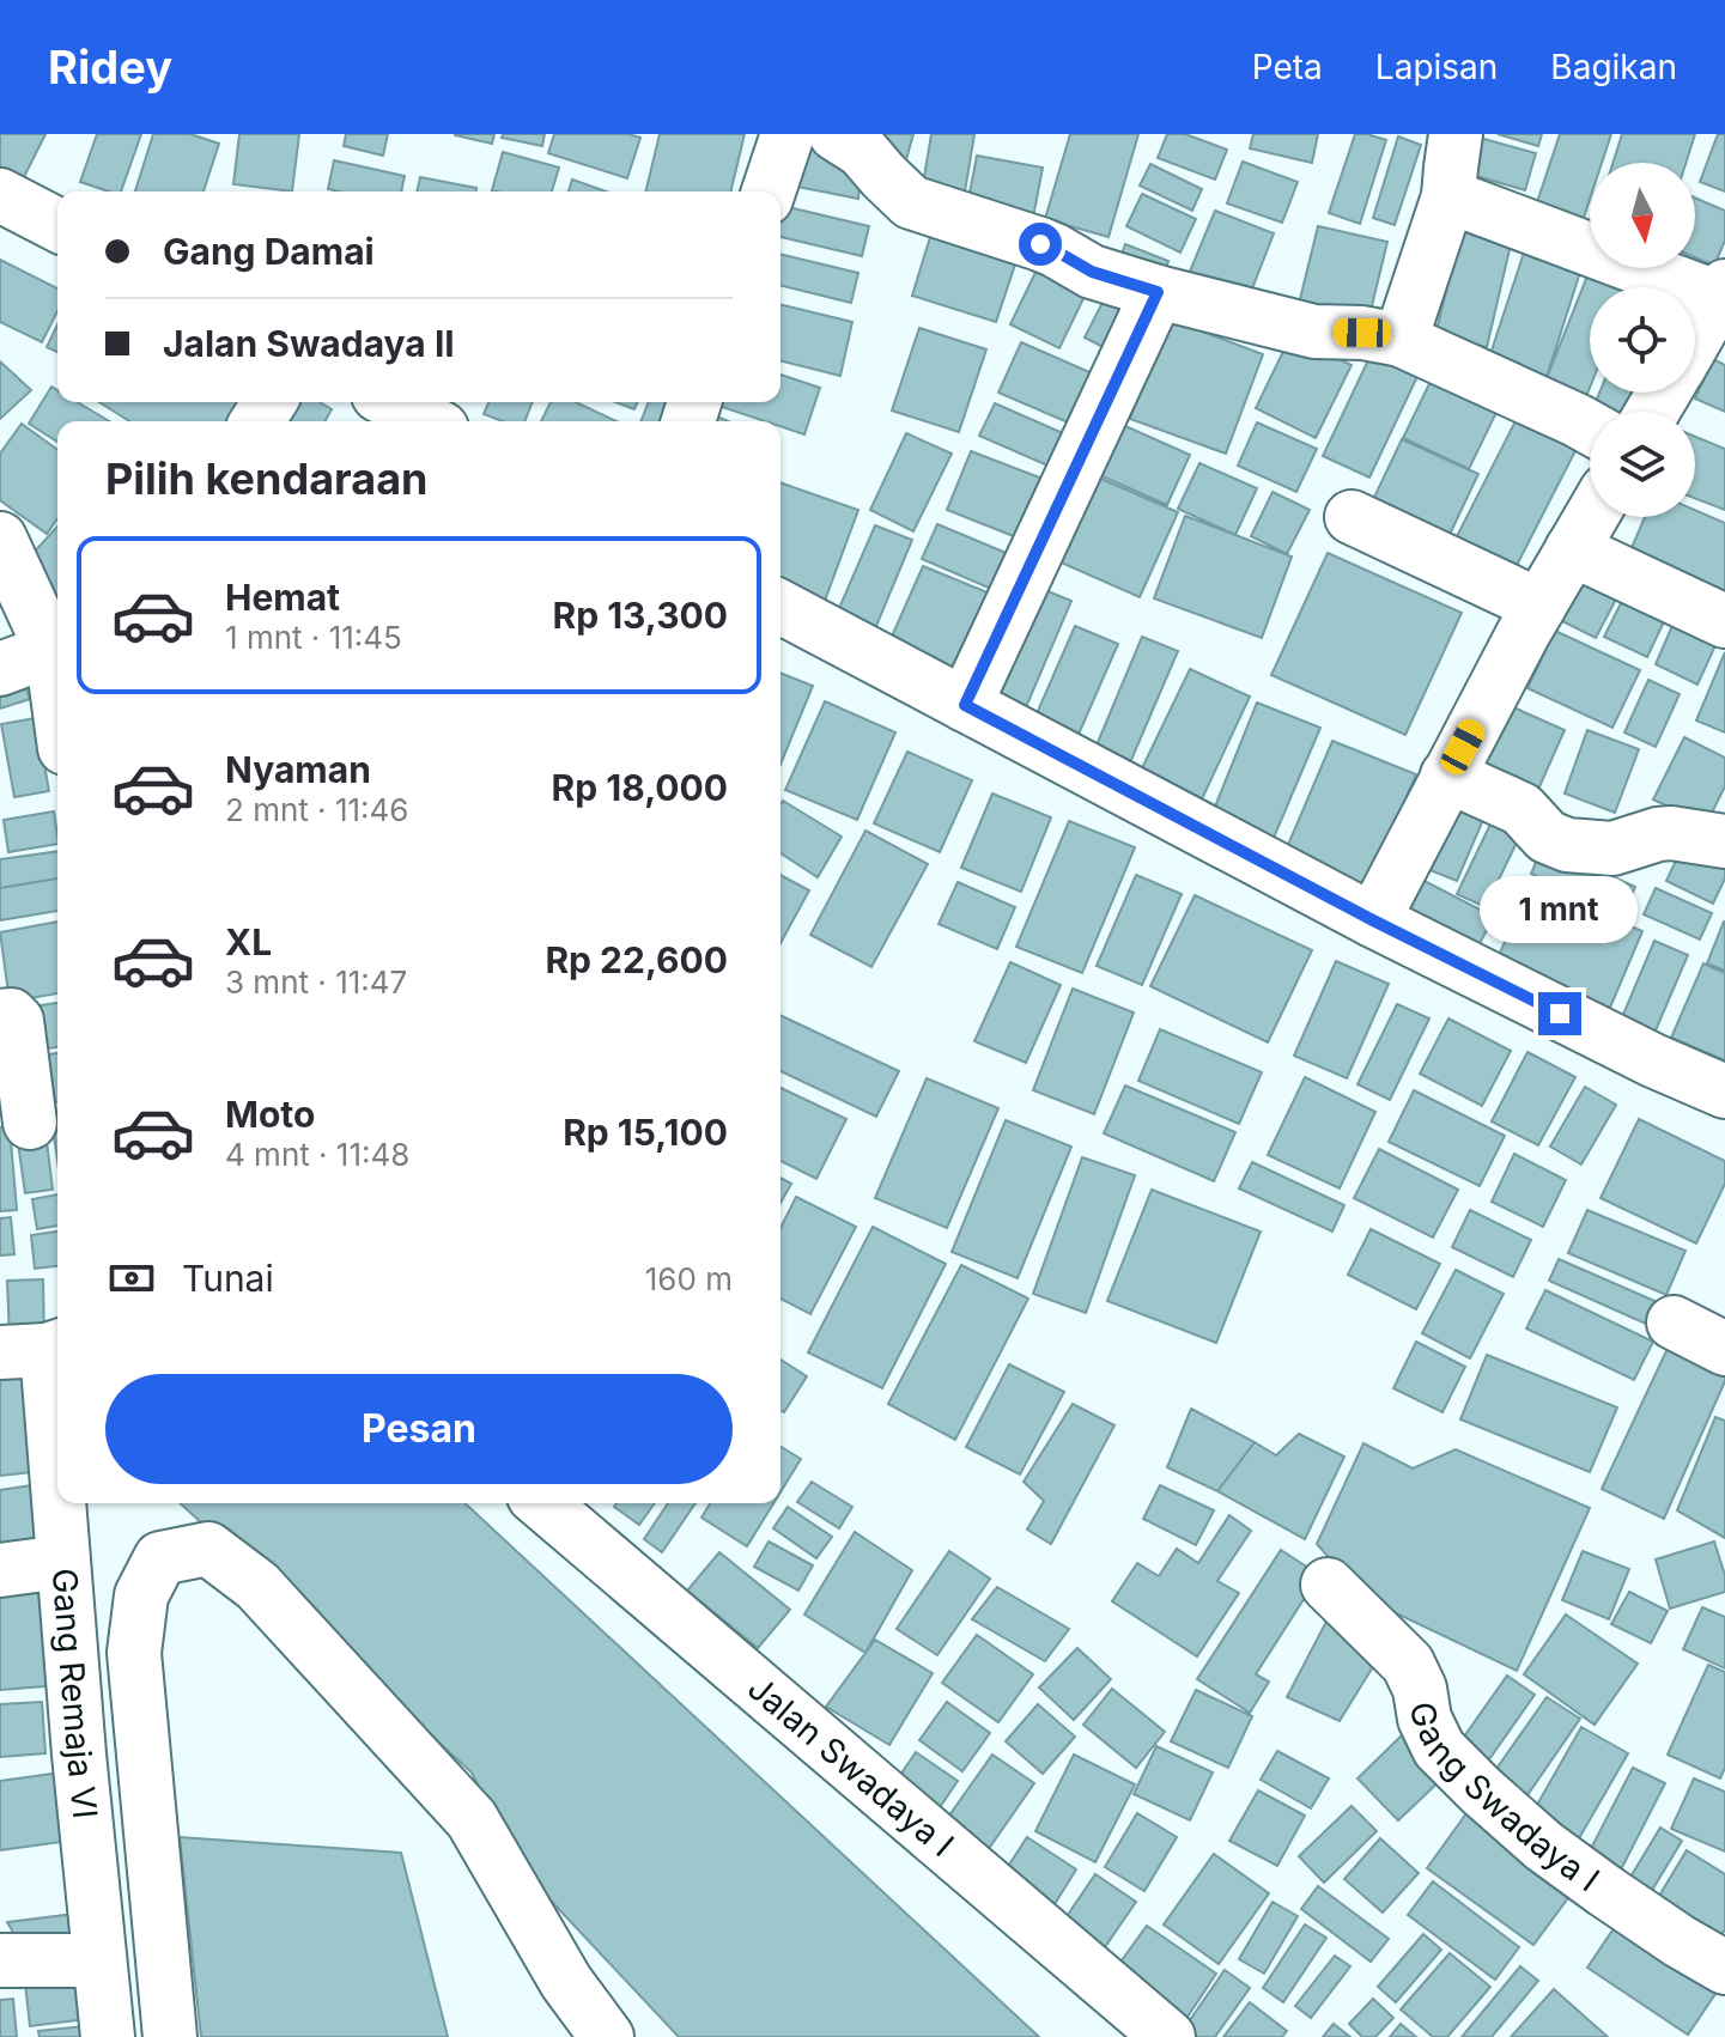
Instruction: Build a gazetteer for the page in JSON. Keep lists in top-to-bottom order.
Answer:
{
  "streets": {
    "street": ["Gang Remaja VI", "Jalan Swadaya I", "Gang Swadaya I"]
  },
  "north": "bottom",
  "page": {
    "header": "Ridey",
    "nav": ["Peta", "Lapisan", "Bagikan"],
    "banner": ["Gang Damai", "Jalan Swadaya II"],
    "heading": "Pilih kendaraan",
    "list": [
      {
        "name": "Hemat",
        "note": "1 mnt · 11:45",
        "value": "Rp 13,300"
      },
      {
        "name": "Nyaman",
        "note": "2 mnt · 11:46",
        "value": "Rp 18,000"
      },
      {
        "name": "XL",
        "note": "3 mnt · 11:47",
        "value": "Rp 22,600"
      },
      {
        "name": "Moto",
        "note": "4 mnt · 11:48",
        "value": "Rp 15,100"
      }
    ],
    "bubble": "1 mnt",
    "pay": ["Tunai", "160 m"],
    "buttons": "Pesan"
  }
}
